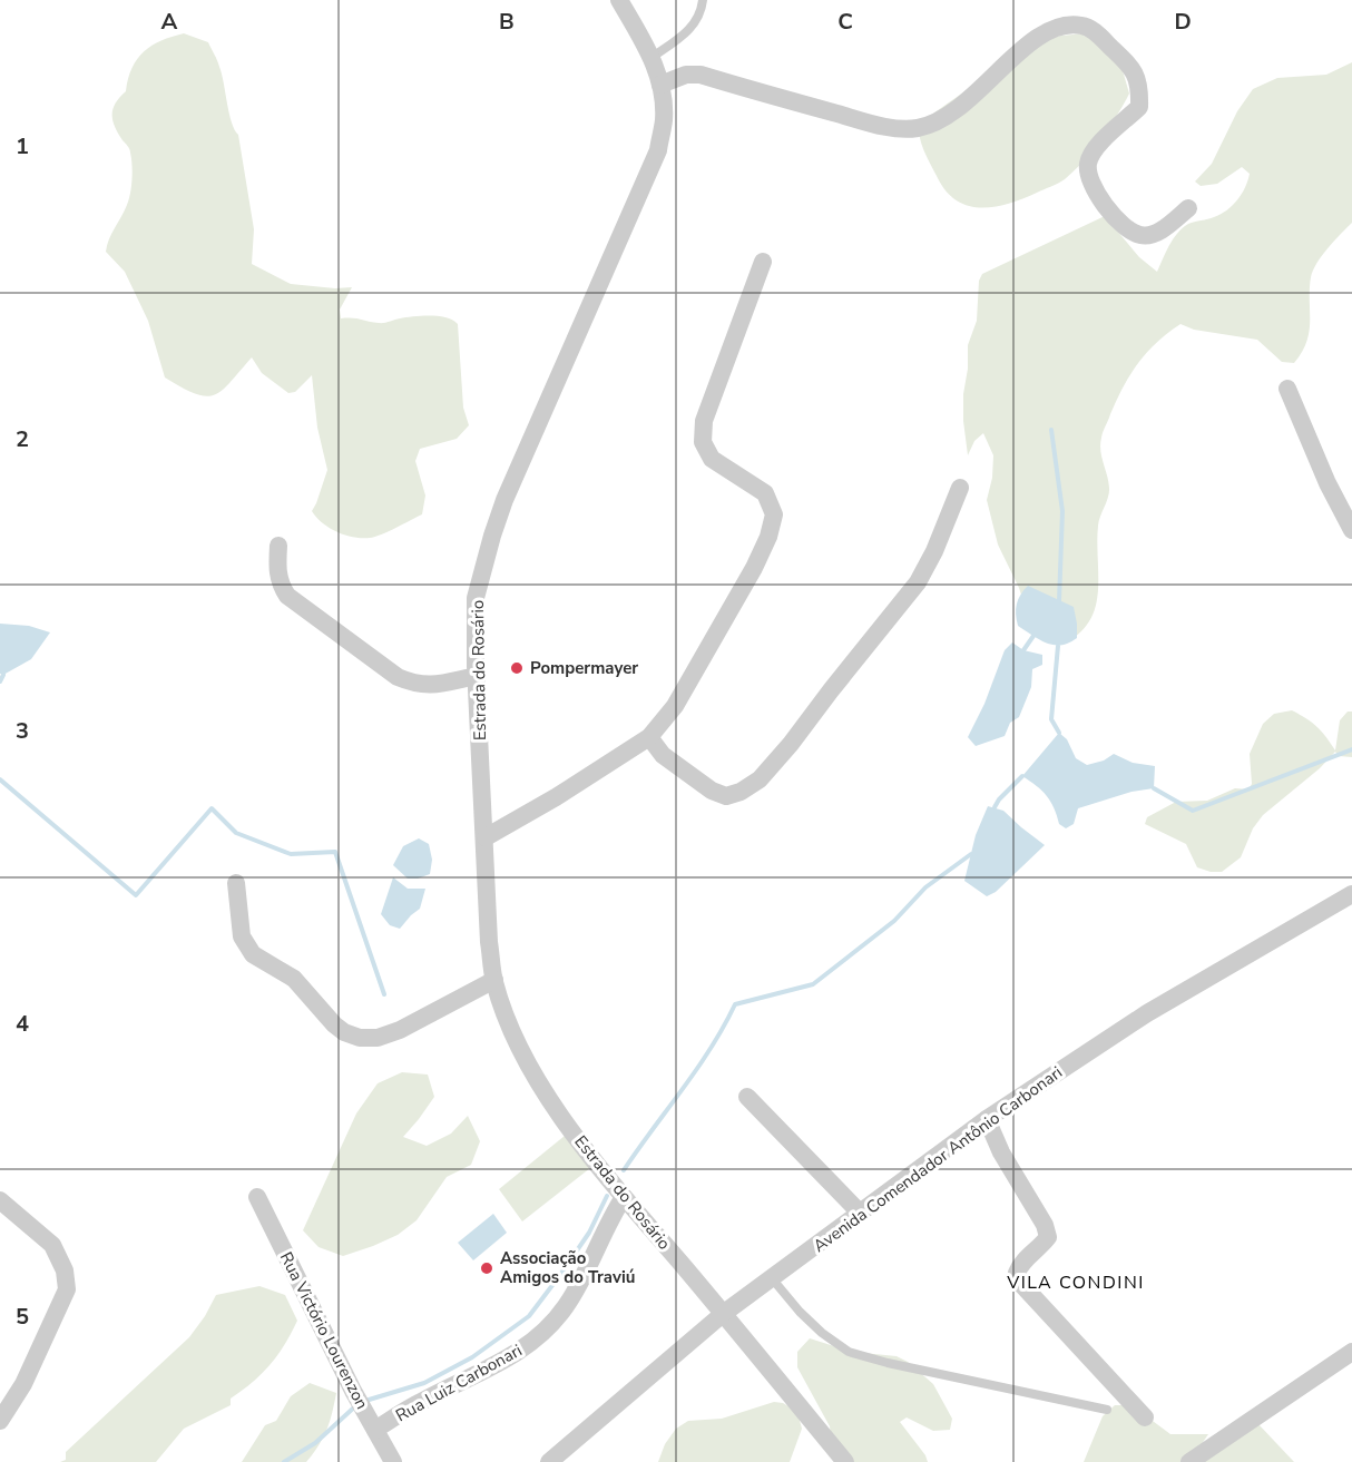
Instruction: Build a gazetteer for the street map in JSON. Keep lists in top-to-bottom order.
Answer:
{
  "streets": {
    "street": [
      "Estrada do Rosário",
      "Avenida Comendador Antônio Carbonari",
      "Rua Victório Lourenzon",
      "Rua Luiz Carbonari"
    ]
  },
  "crossings": [
    ["Estrada do Rosário", "Avenida Comendador Antônio Carbonari"],
    ["Estrada do Rosário", "Rua Luiz Carbonari"],
    ["Rua Victório Lourenzon", "Rua Luiz Carbonari"]
  ],
  "districts": ["VILA CONDINI"],
  "places": ["Pompermayer", "Associação Amigos do Traviú"],
  "grid": {
    "columns": [
      "A",
      "B",
      "C",
      "D"
    ],
    "rows": [
      "1",
      "2",
      "3",
      "4",
      "5"
    ]
  }
}
